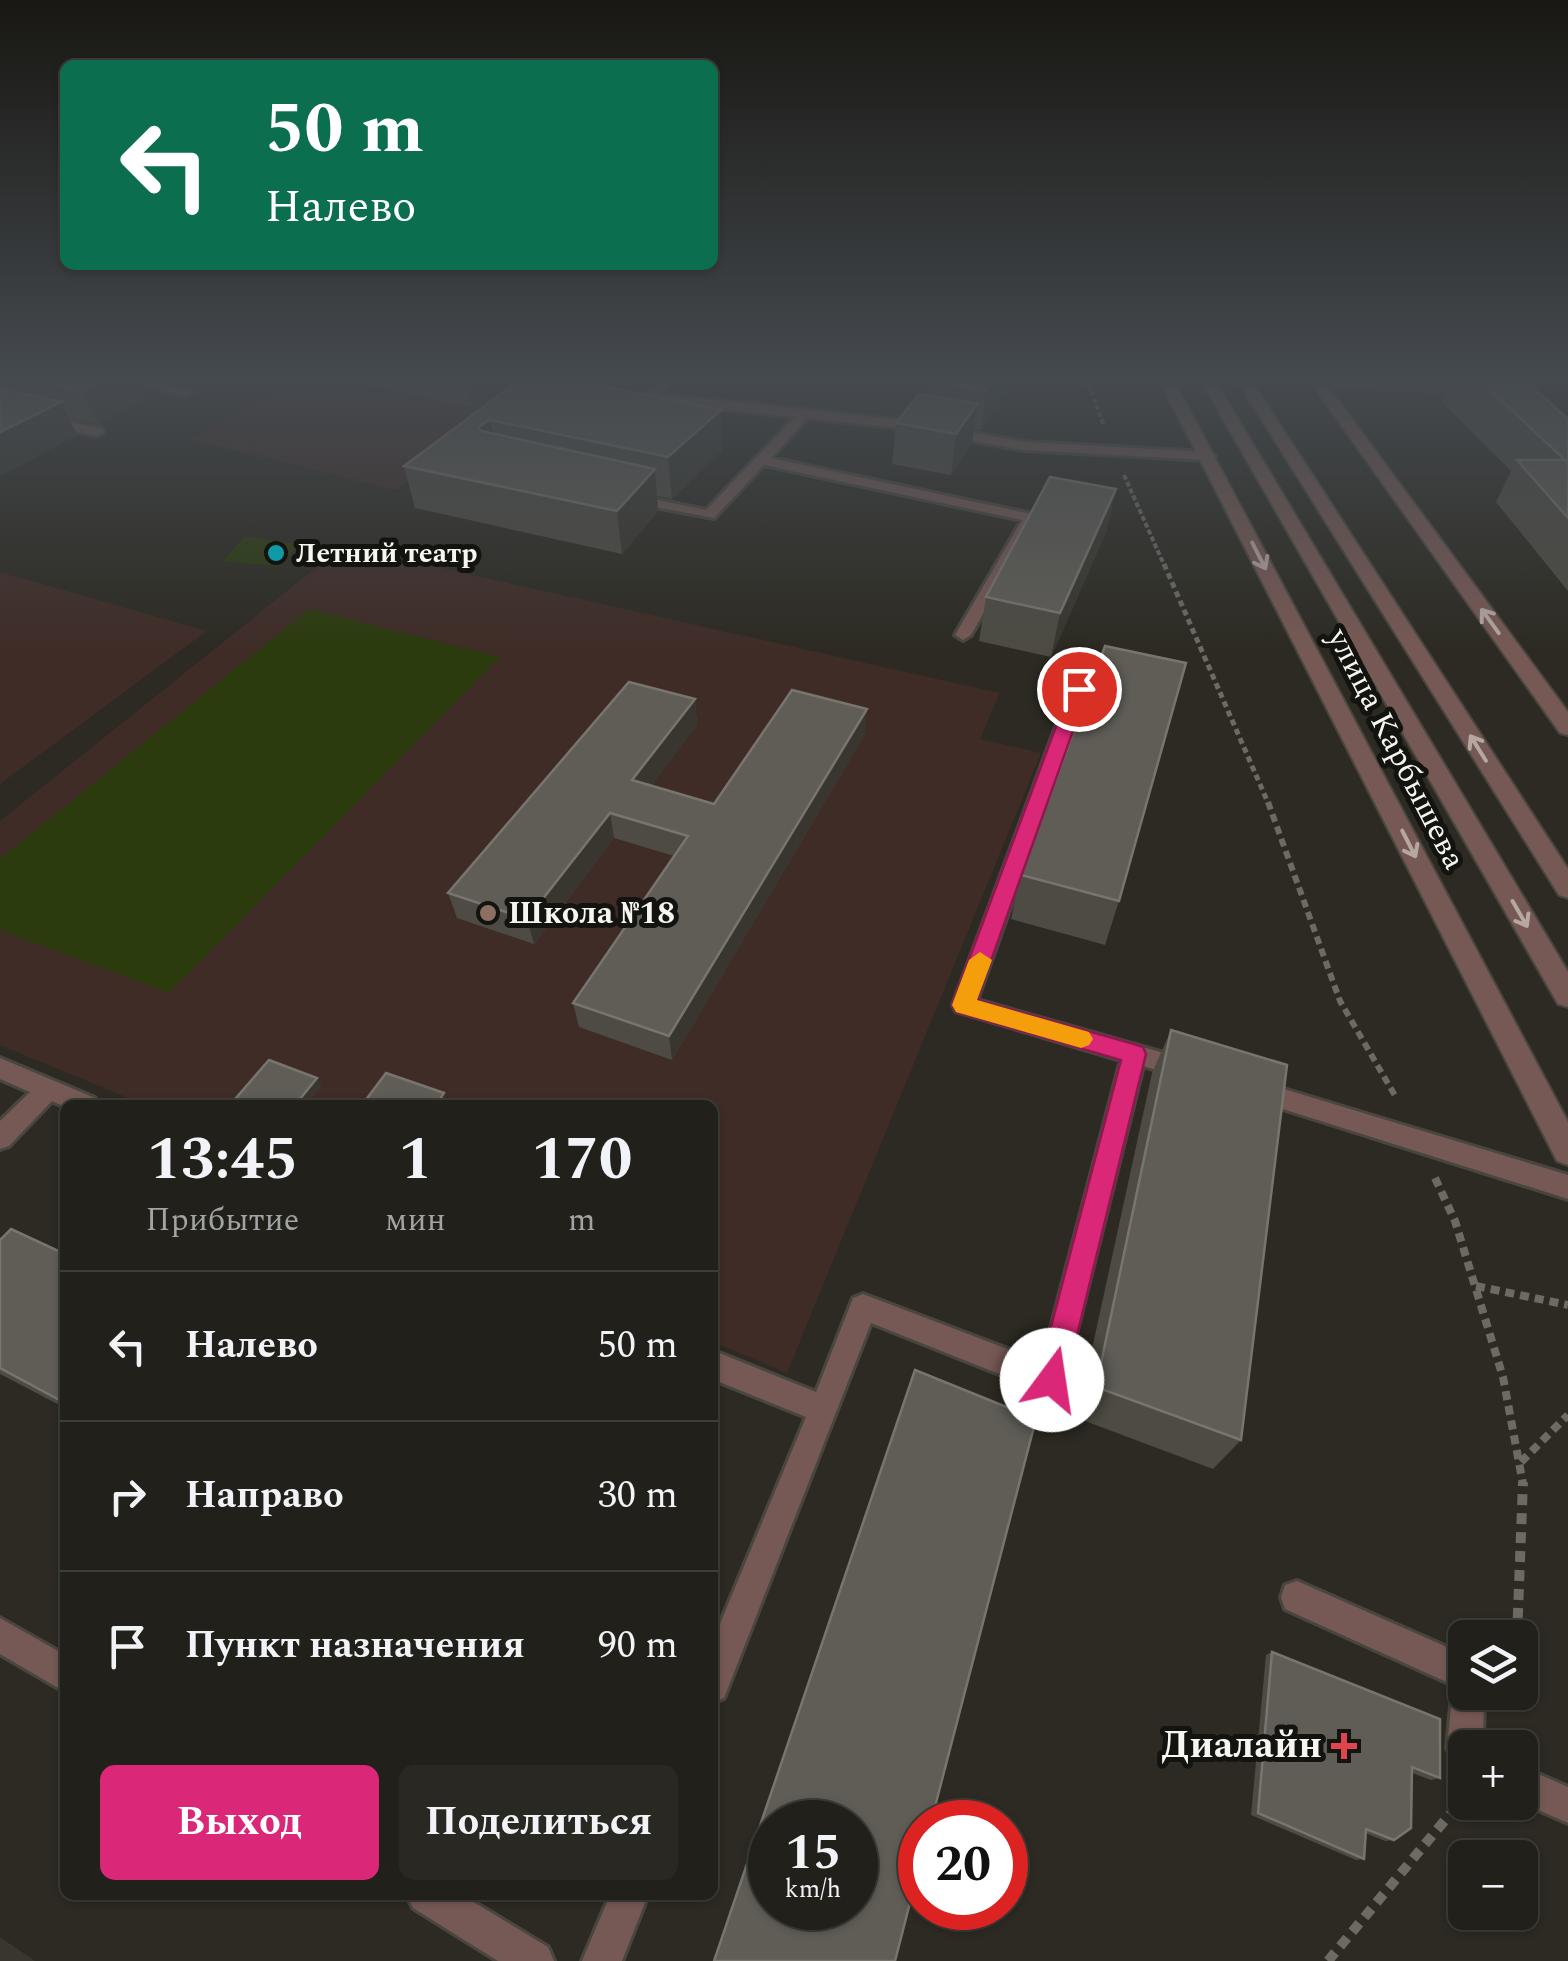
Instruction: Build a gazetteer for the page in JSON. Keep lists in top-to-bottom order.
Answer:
{
  "streets": {
    "street": ["улица Карбышева"]
  },
  "places": {
    "other": ["Летний театр", "Школа №18"],
    "health": ["Диалайн"]
  },
  "page": {
    "turn": ["50 m", "Налево"],
    "eta": [
      "13:45",
      "Прибытие",
      "1",
      "мин",
      "170",
      "m"
    ],
    "list": [
      {
        "name": "Налево",
        "value": "50 m"
      },
      {
        "name": "Направо",
        "value": "30 m"
      },
      {
        "name": "Пункт назначения",
        "value": "90 m"
      }
    ],
    "map_buttons": ["+", "−"],
    "buttons": ["Выход", "Поделиться"],
    "speed": "15 km/h",
    "limit": "20"
  }
}
